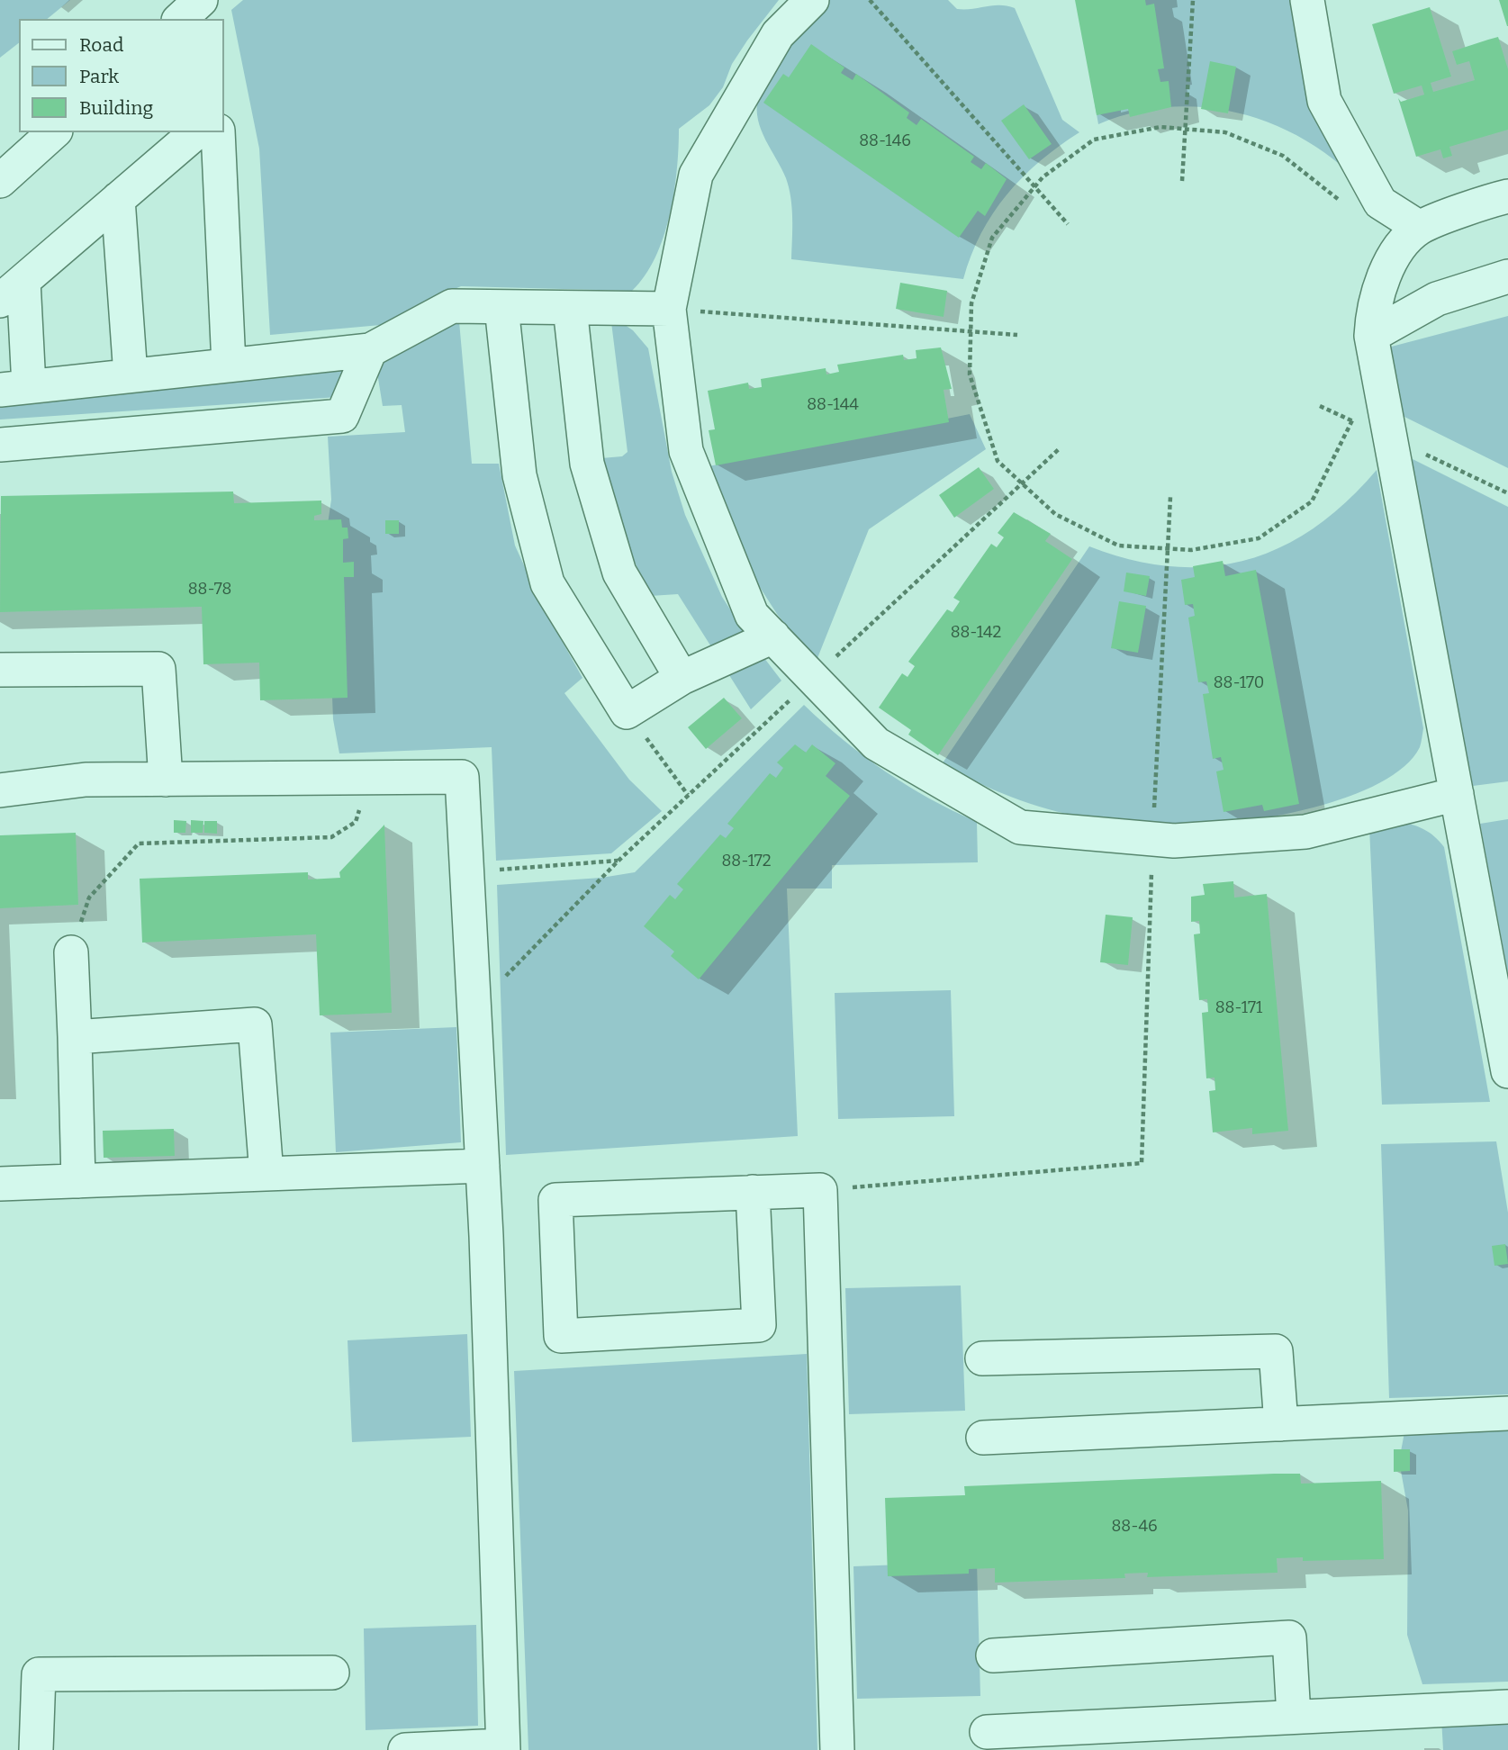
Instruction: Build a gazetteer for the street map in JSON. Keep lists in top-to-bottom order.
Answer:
{
  "house_numbers": [
    "88-146",
    "88-144",
    "88-78",
    "88-142",
    "88-170",
    "88-172",
    "88-171",
    "88-46"
  ],
  "legend": ["Road", "Park", "Building"]
}
